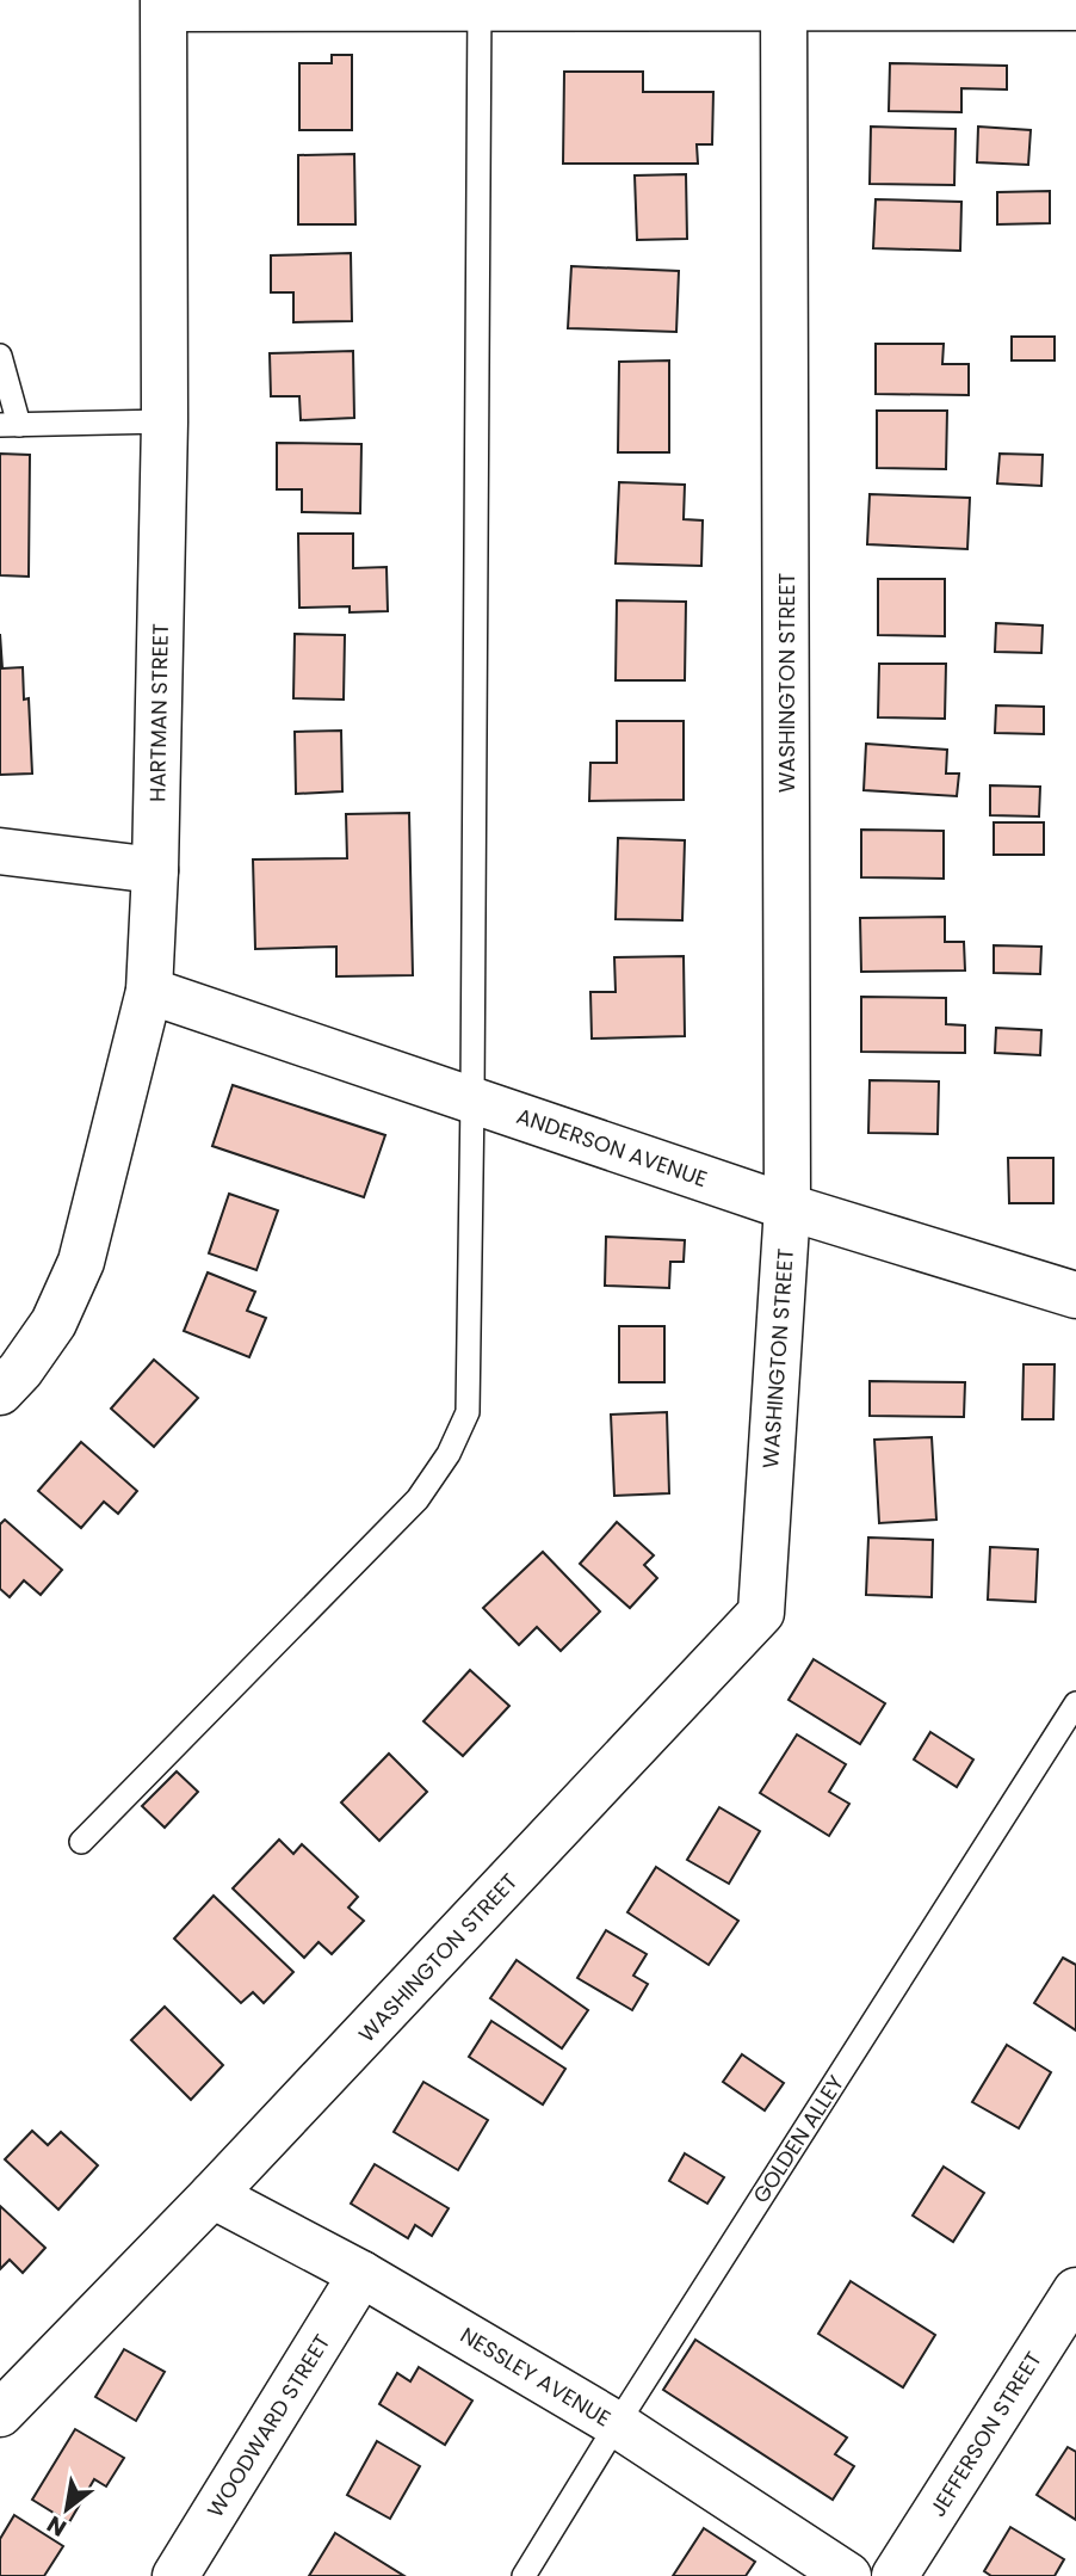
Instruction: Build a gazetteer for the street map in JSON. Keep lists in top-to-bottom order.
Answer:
{
  "streets": {
    "street": [
      "WASHINGTON STREET",
      "HARTMAN STREET",
      "ANDERSON AVENUE",
      "NESSLEY AVENUE",
      "WOODWARD STREET",
      "JEFFERSON STREET"
    ],
    "lane": ["GOLDEN ALLEY"]
  },
  "crossings": [
    ["WASHINGTON STREET", "ANDERSON AVENUE"],
    ["WASHINGTON STREET", "NESSLEY AVENUE"],
    ["HARTMAN STREET", "ANDERSON AVENUE"],
    ["GOLDEN ALLEY", "NESSLEY AVENUE"],
    ["NESSLEY AVENUE", "WOODWARD STREET"]
  ],
  "north": "bottom left"
}
